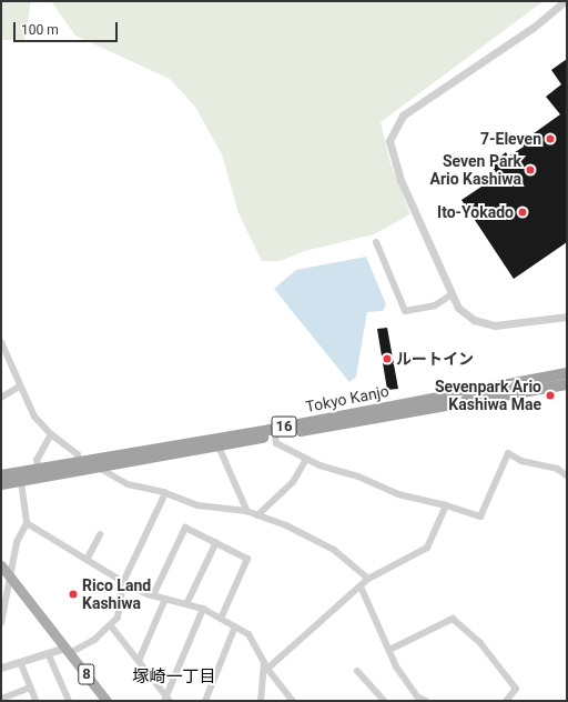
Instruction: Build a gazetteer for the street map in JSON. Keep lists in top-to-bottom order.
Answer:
{
  "streets": {
    "highway": ["Tokyo Kanjo", "16"],
    "main road": ["8"]
  },
  "districts": ["塚崎一丁目"],
  "places": [
    "7-Eleven",
    "Seven Park Ario Kashiwa",
    "Ito-Yokado",
    "ルートイン",
    "Sevenpark Ario Kashiwa Mae",
    "Rico Land Kashiwa"
  ],
  "scale_bar": "100 m"
}
